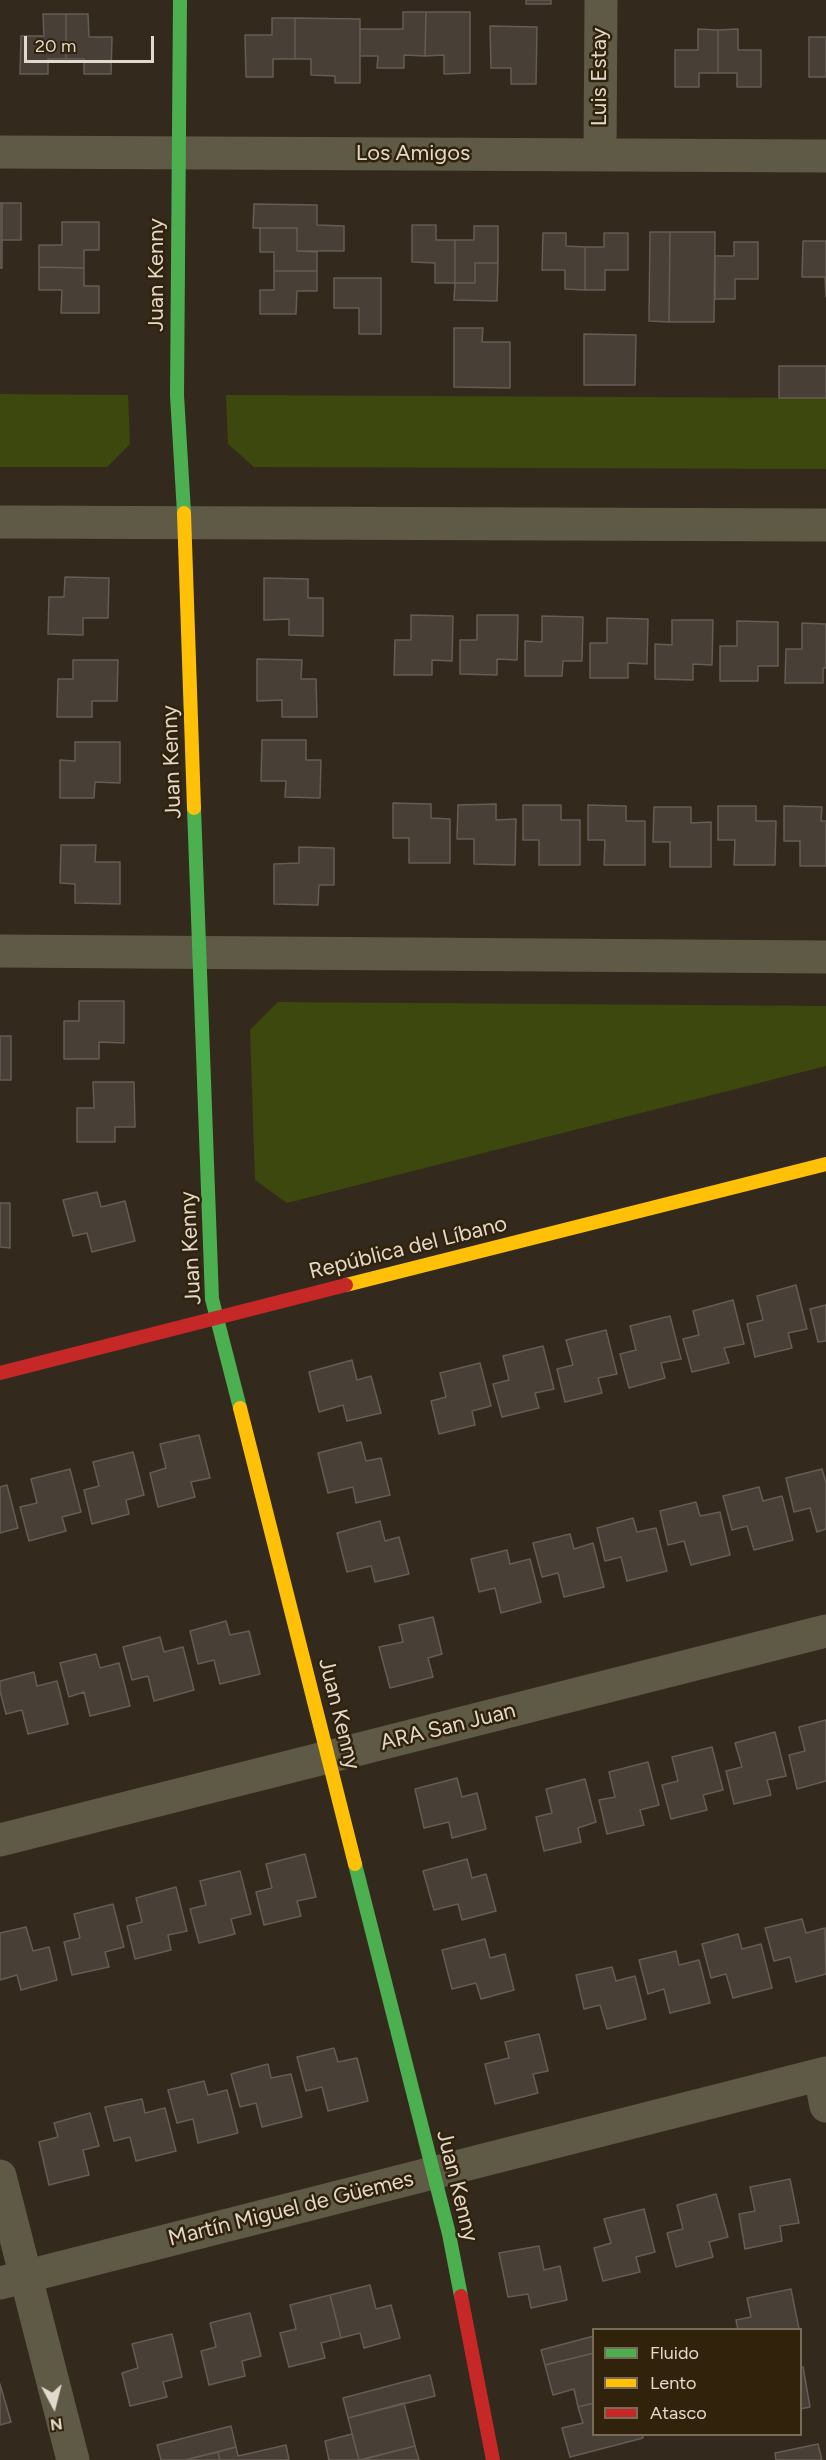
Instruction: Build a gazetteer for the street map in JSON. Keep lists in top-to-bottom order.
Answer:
{
  "streets": {
    "street": [
      "Luis Estay",
      "Los Amigos",
      "Juan Kenny",
      "República del Líbano",
      "ARA San Juan",
      "Martín Miguel de Güemes"
    ]
  },
  "crossings": [
    ["Luis Estay", "Los Amigos"],
    ["Los Amigos", "Juan Kenny"],
    ["Juan Kenny", "República del Líbano"],
    ["Juan Kenny", "ARA San Juan"],
    ["Juan Kenny", "Martín Miguel de Güemes"]
  ],
  "legend": ["Fluido", "Lento", "Atasco"],
  "scale_bar": "20 m",
  "north": "bottom"
}
